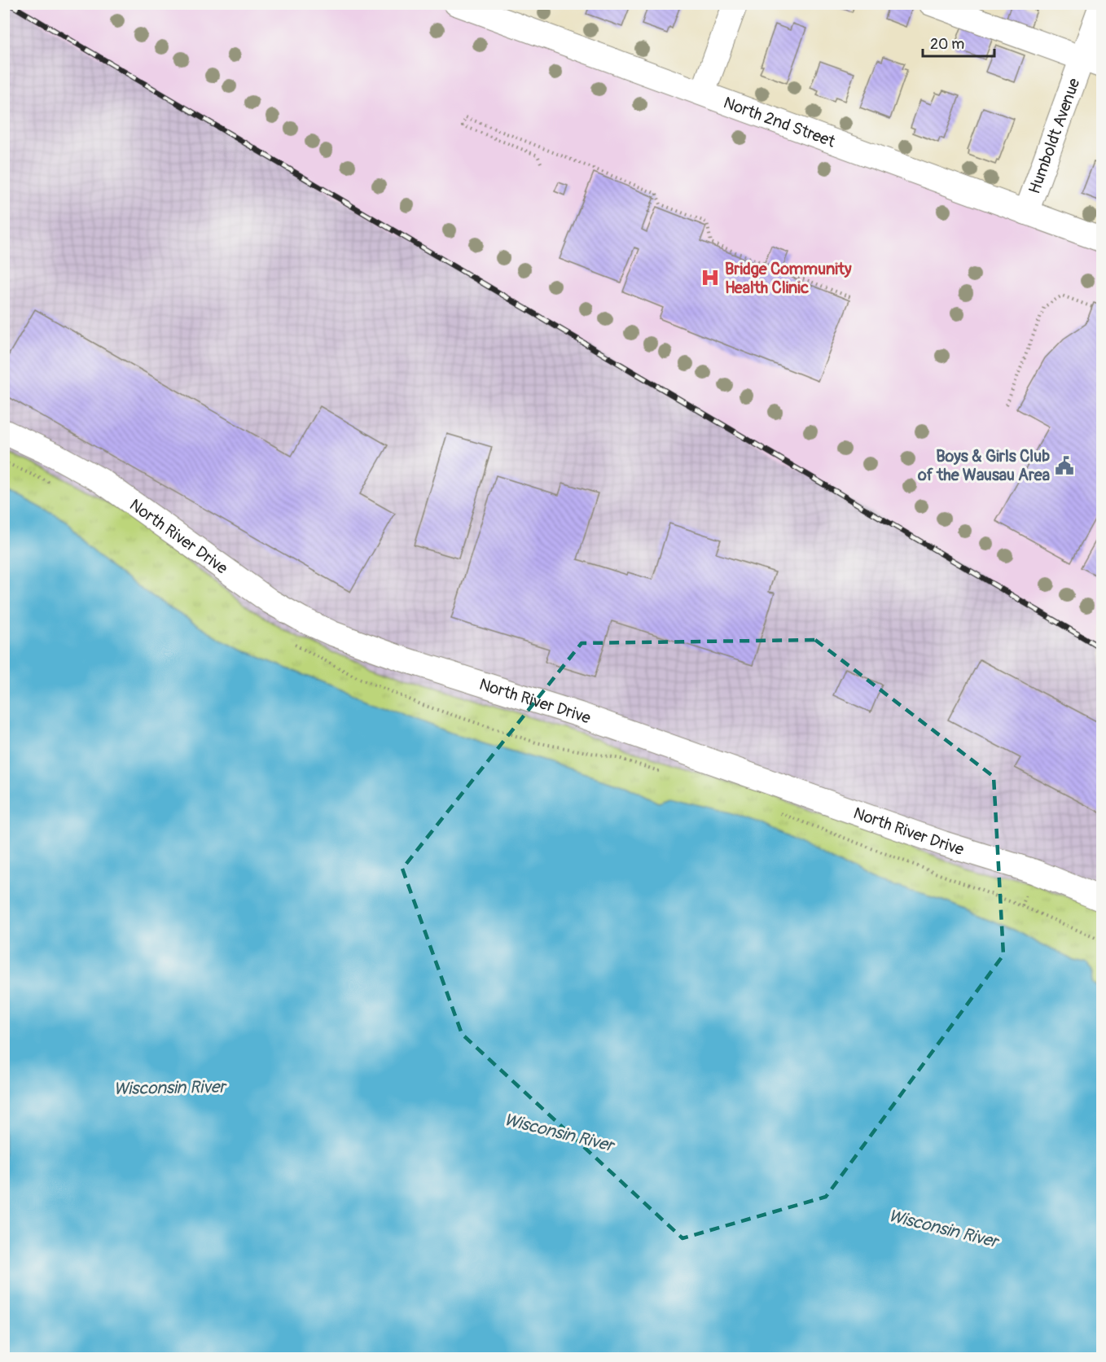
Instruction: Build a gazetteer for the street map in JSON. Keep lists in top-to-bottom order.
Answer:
{
  "streets": {
    "street": ["North 2nd Street", "Humboldt Avenue", "North River Drive"]
  },
  "crossings": [
    ["North 2nd Street", "Humboldt Avenue"]
  ],
  "water": ["Wisconsin River"],
  "places": {
    "hospital": ["Bridge Community Health Clinic"],
    "public building": ["Boys & Girls Club of the Wausau Area"]
  },
  "scale_bar": "20 m"
}
